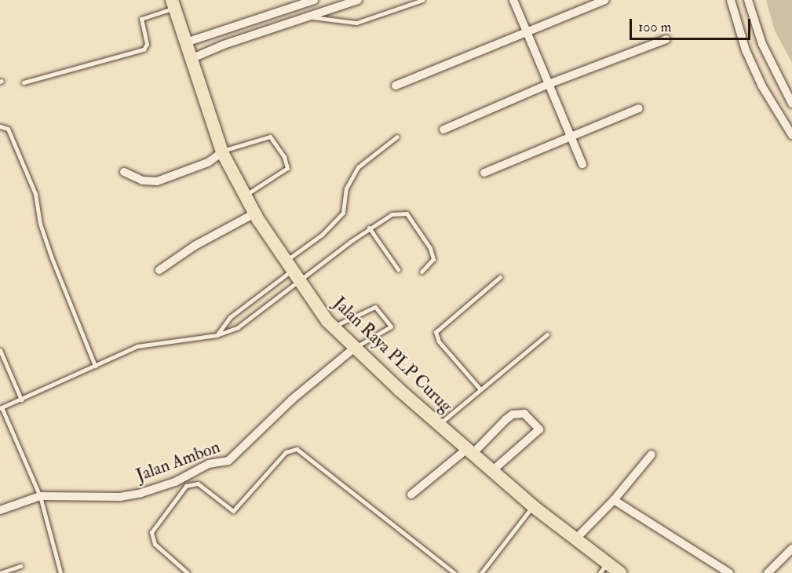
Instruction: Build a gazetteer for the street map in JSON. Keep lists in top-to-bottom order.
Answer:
{
  "streets": {
    "main road": ["Jalan Raya PLP Curug"],
    "street": ["Jalan Ambon"]
  },
  "crossings": [
    ["Jalan Raya PLP Curug", "Jalan Ambon"]
  ],
  "scale_bar": "100 m"
}
